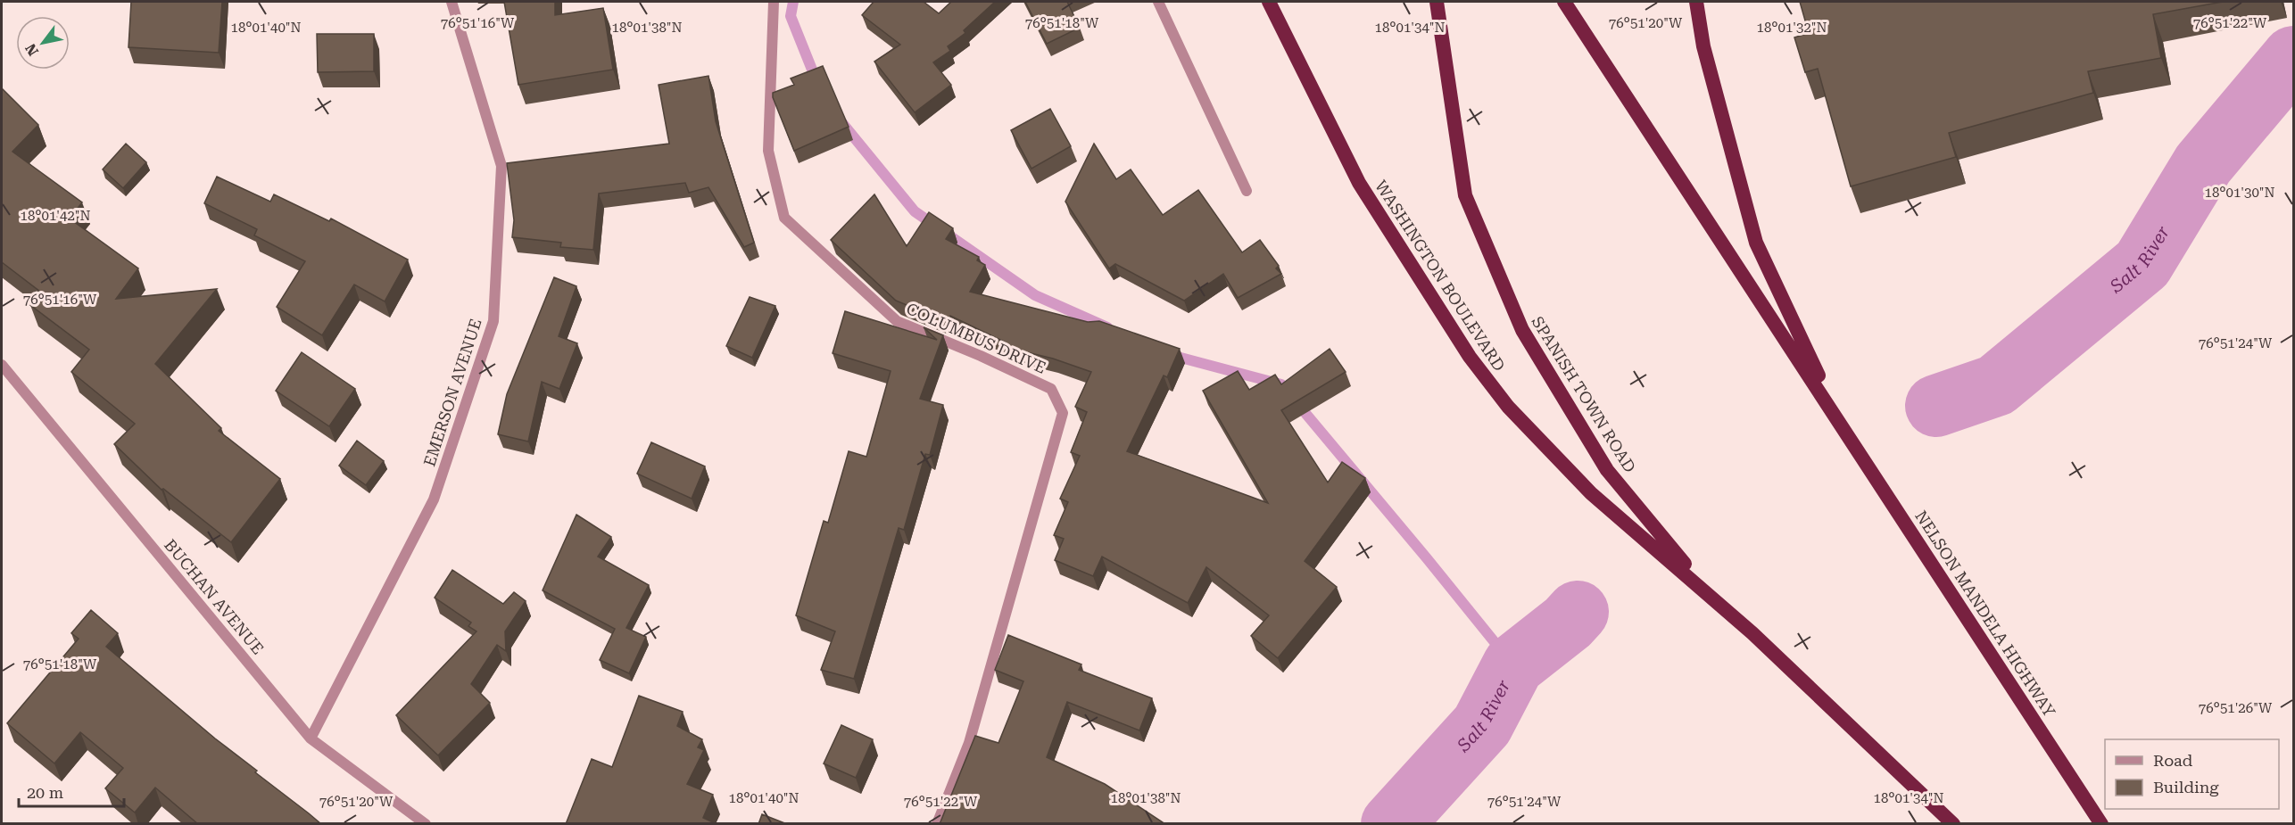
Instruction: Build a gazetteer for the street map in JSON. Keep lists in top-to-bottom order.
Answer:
{
  "streets": {
    "highway": ["WASHINGTON BOULEVARD", "SPANISH TOWN ROAD", "NELSON MANDELA HIGHWAY"],
    "street": ["COLUMBUS DRIVE", "EMERSON AVENUE", "BUCHAN AVENUE"]
  },
  "crossings": [
    ["WASHINGTON BOULEVARD", "SPANISH TOWN ROAD"],
    ["EMERSON AVENUE", "BUCHAN AVENUE"]
  ],
  "water": ["Salt River"],
  "legend": ["Road", "Building"],
  "scale_bar": "20 m",
  "north": "bottom left",
  "coordinates": [
    "76°51'16\"W",
    "76°51'18\"W",
    "76°51'20\"W",
    "76°51'22\"W",
    "18°01'32\"N",
    "18°01'40\"N",
    "18°01'38\"N",
    "18°01'34\"N",
    "18°01'30\"N",
    "18°01'42\"N",
    "76°51'24\"W",
    "76°51'26\"W"
  ]
}
